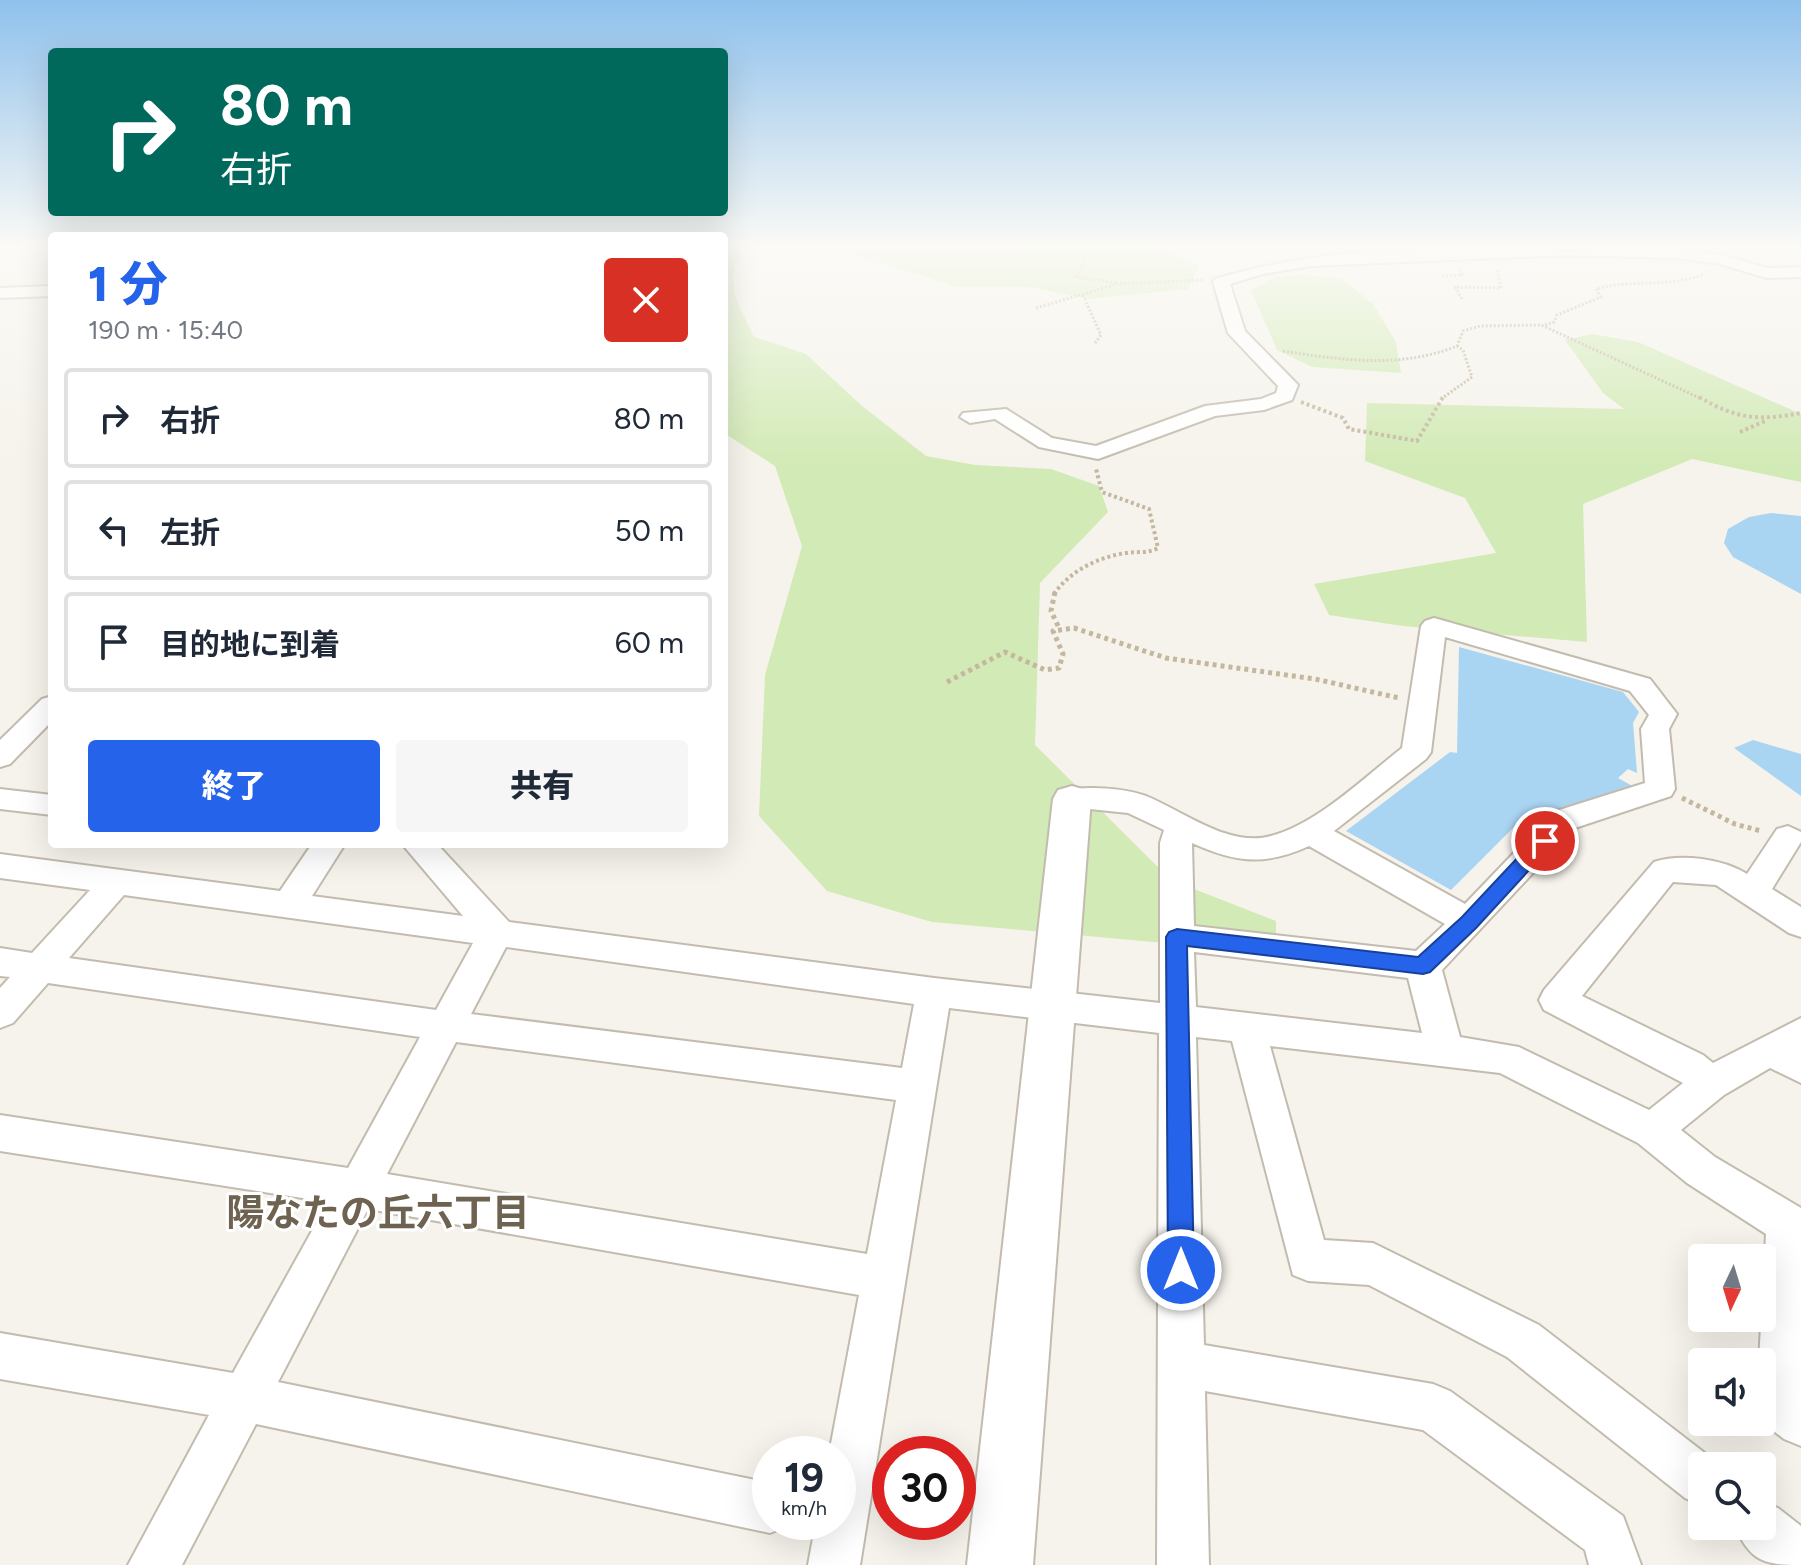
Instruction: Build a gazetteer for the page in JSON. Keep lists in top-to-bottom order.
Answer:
{
  "districts": ["陽なたの丘六丁目"],
  "north": "bottom",
  "page": {
    "turn": ["80 m", "右折"],
    "heading": ["1 分", "190 m · 15:40"],
    "list": [
      {
        "name": "右折",
        "value": "80 m"
      },
      {
        "name": "左折",
        "value": "50 m"
      },
      {
        "name": "目的地に到着",
        "value": "60 m"
      }
    ],
    "buttons": ["終了", "共有"],
    "speed": "19 km/h",
    "limit": "30"
  }
}
